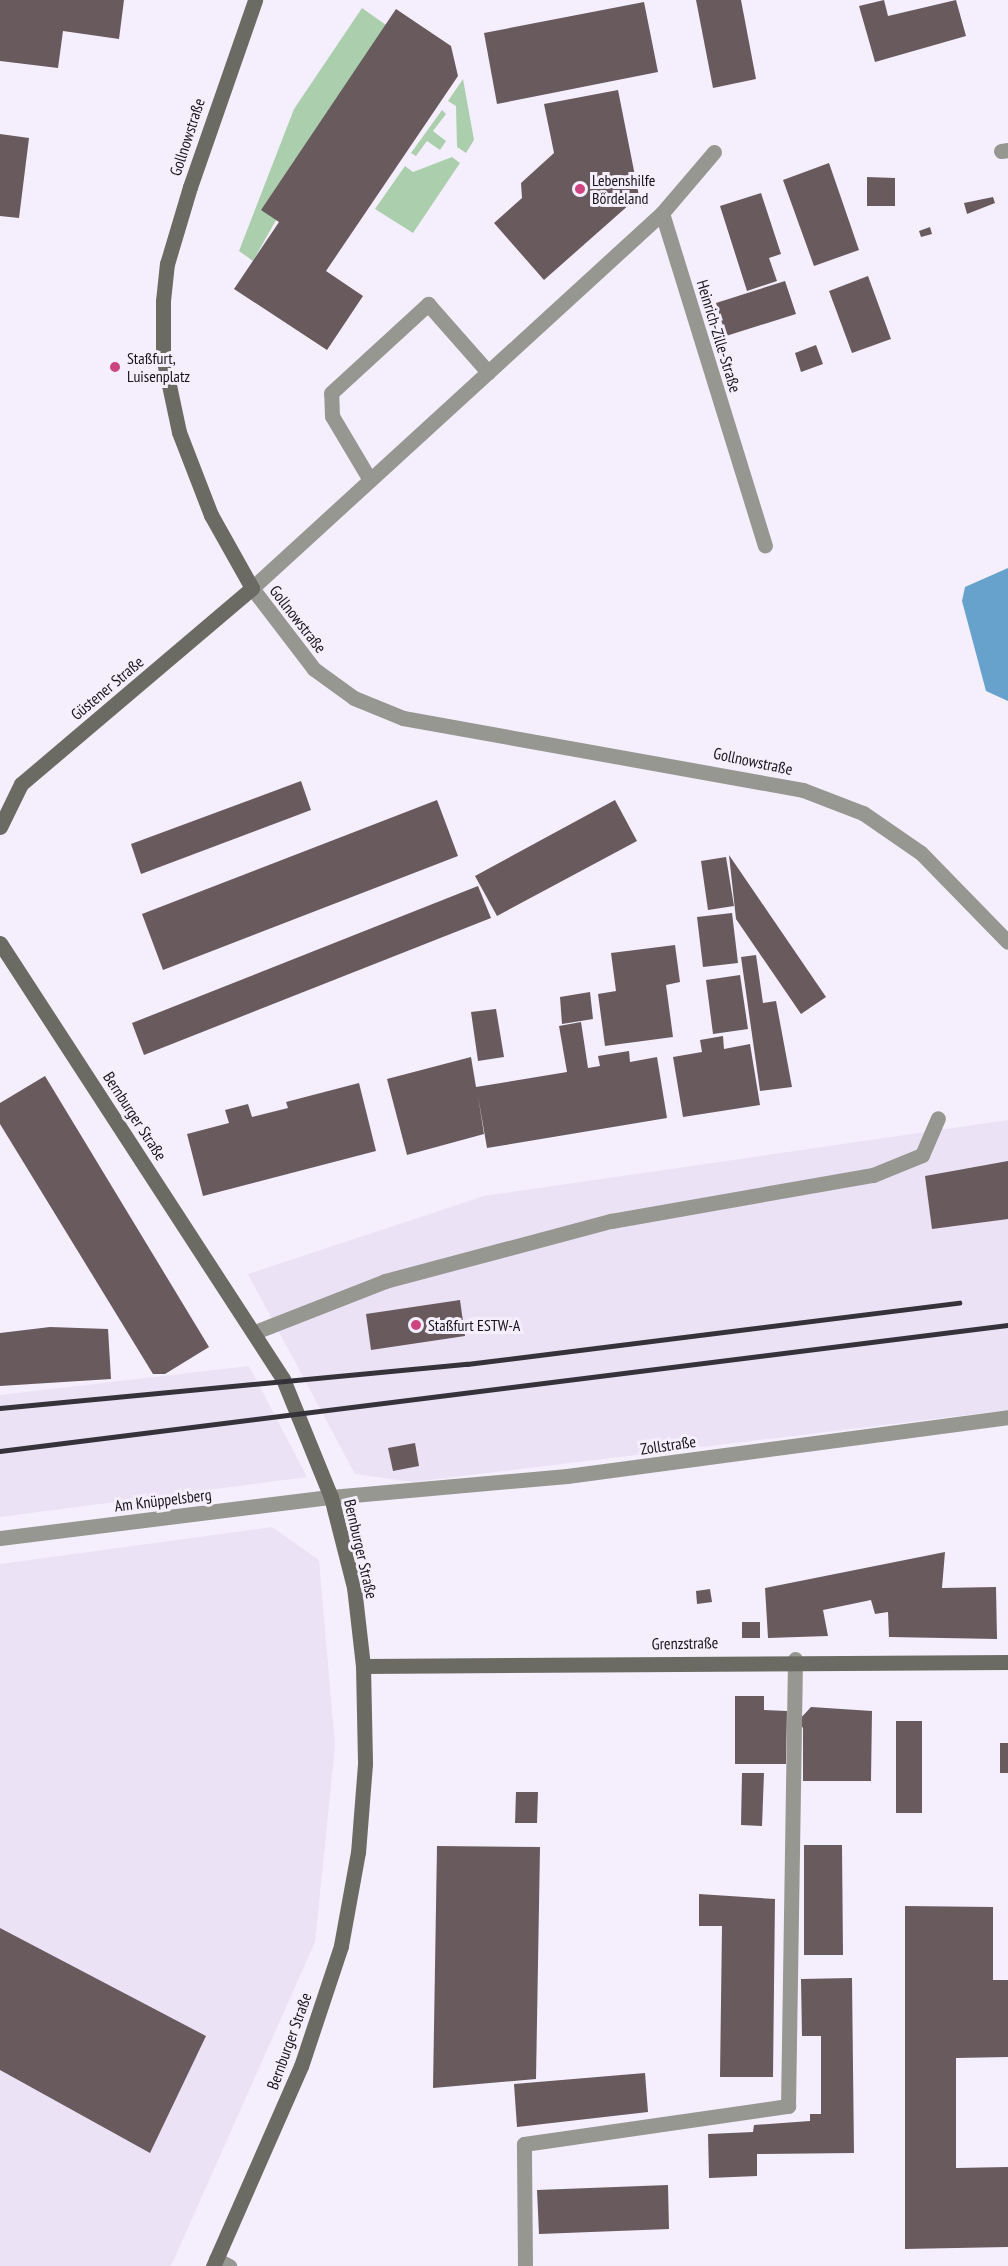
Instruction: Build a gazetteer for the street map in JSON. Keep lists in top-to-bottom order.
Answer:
{
  "streets": {
    "main road": [
      "Gollnowstraße",
      "Güstener Straße",
      "Bernburger Straße",
      "Grenzstraße"
    ],
    "street": ["Heinrich-Zille-Straße", "Zollstraße", "Am Knüppelsberg"]
  },
  "crossings": [
    ["Gollnowstraße", "Güstener Straße"],
    ["Bernburger Straße", "Zollstraße"],
    ["Bernburger Straße", "Am Knüppelsberg"],
    ["Bernburger Straße", "Grenzstraße"],
    ["Zollstraße", "Am Knüppelsberg"]
  ],
  "places": ["Lebenshilfe Bördeland", "Staßfurt, Luisenplatz", "Staßfurt ESTW-A"]
}
